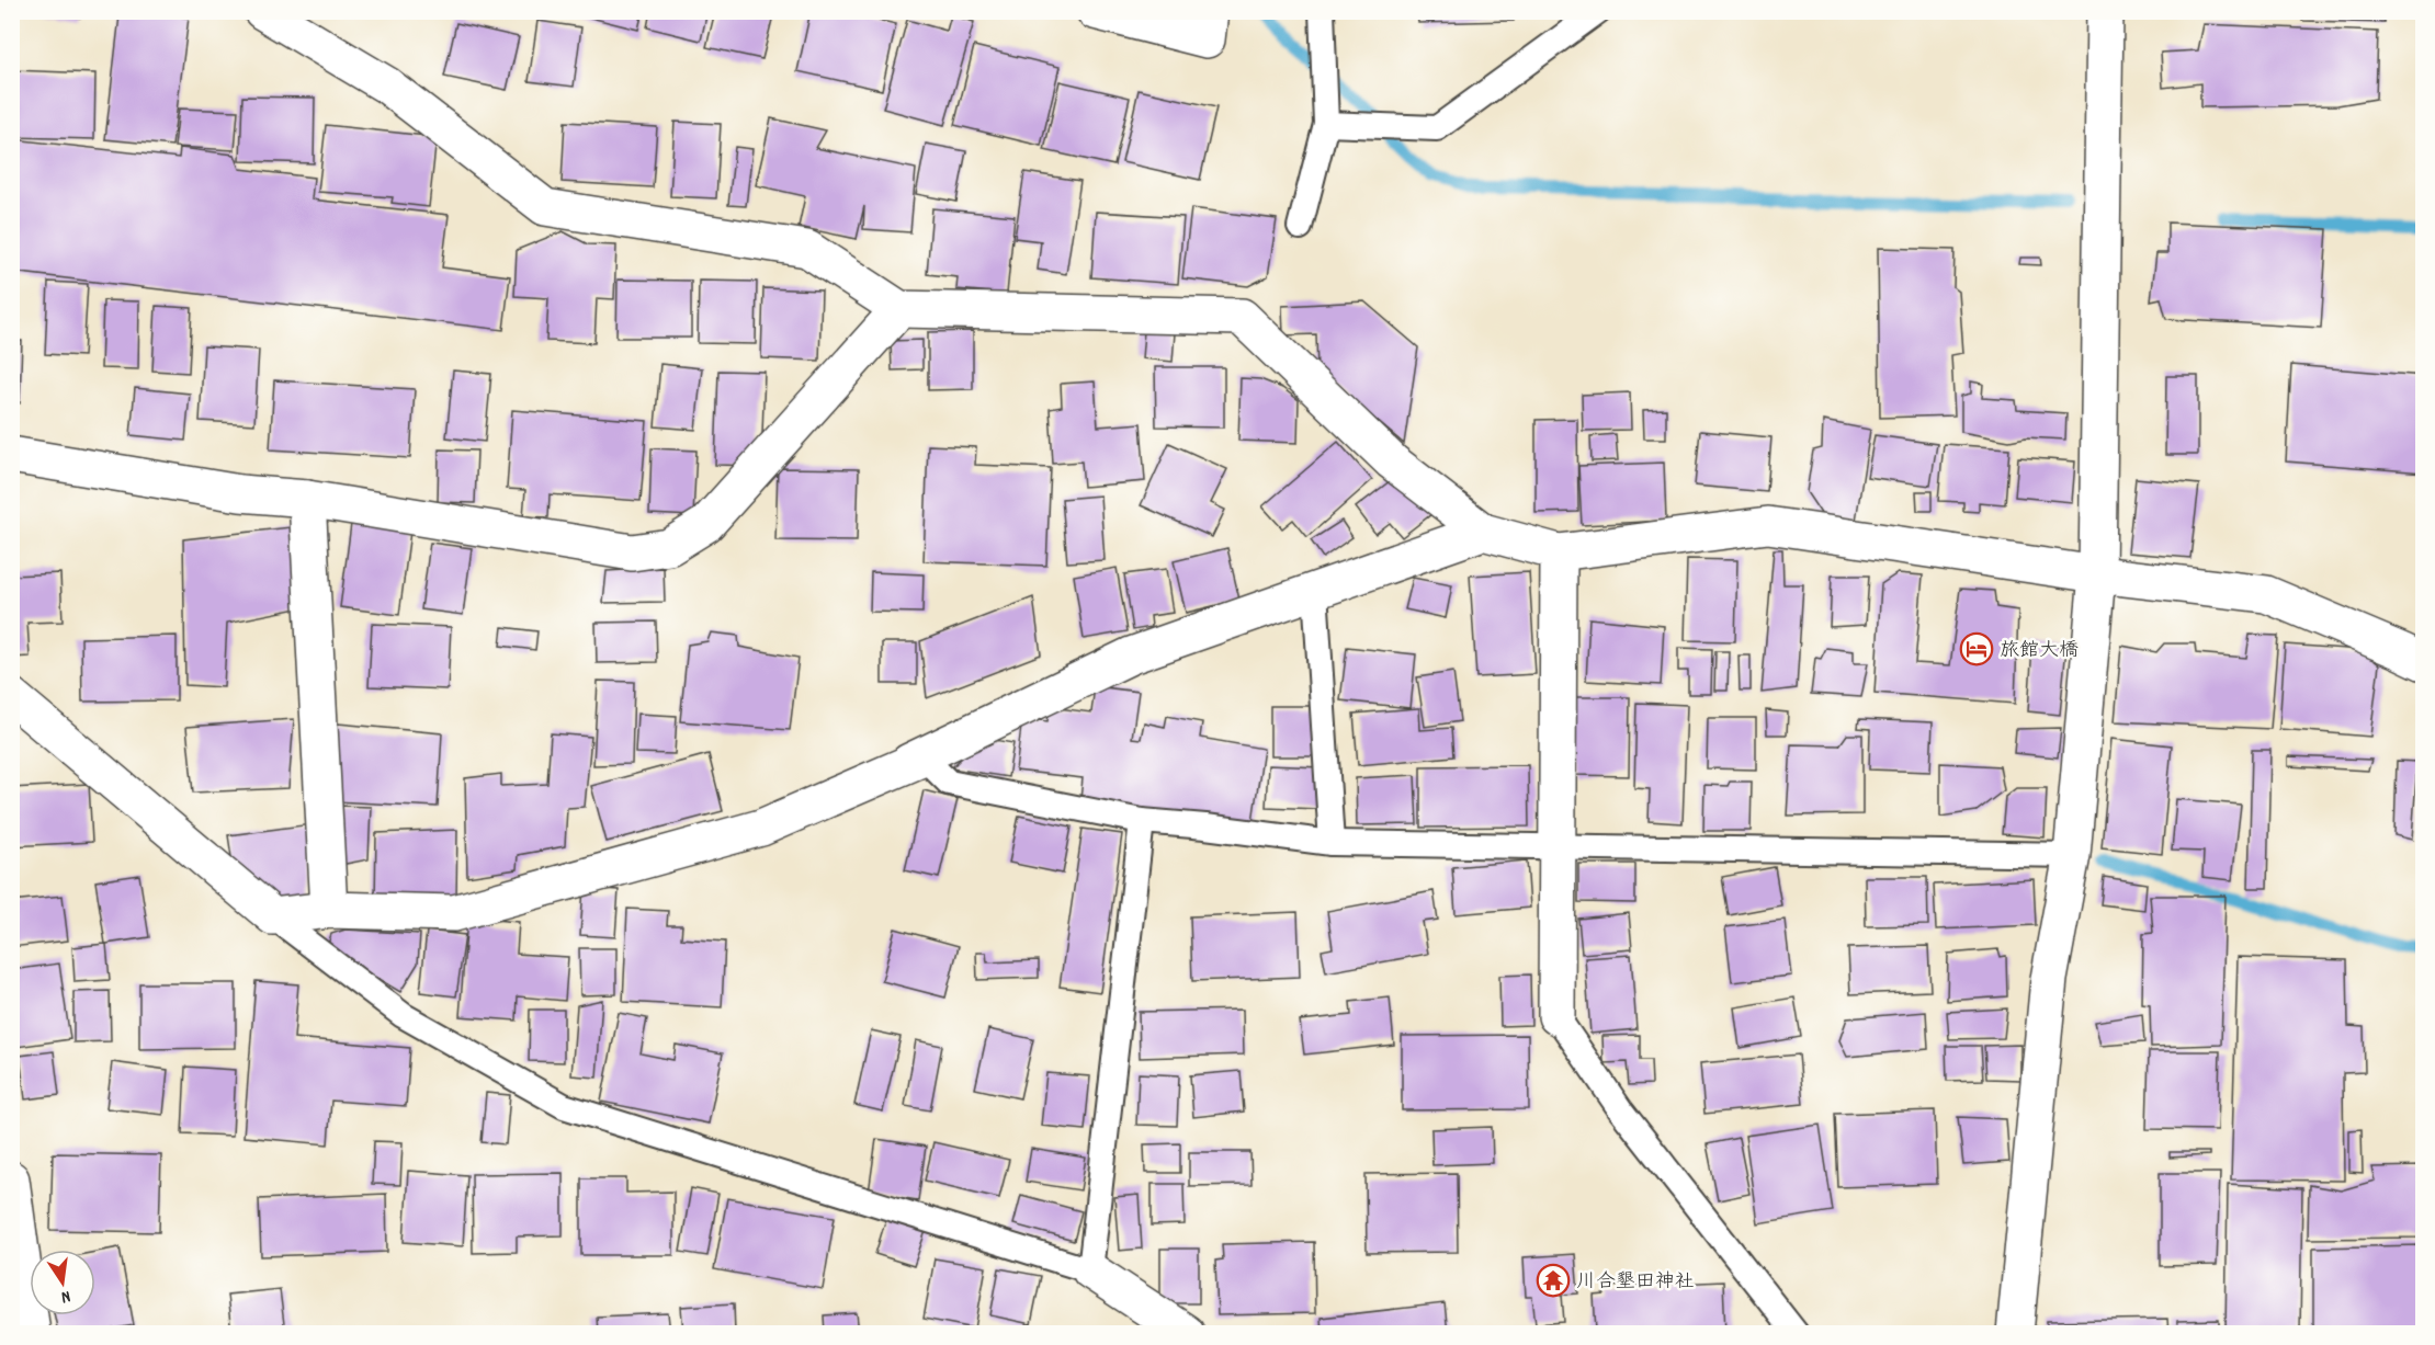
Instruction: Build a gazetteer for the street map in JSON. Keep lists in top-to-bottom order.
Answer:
{
  "places": {
    "hotel": ["旅館大橋"],
    "temple": ["川合墾田神社"]
  },
  "north": "bottom"
}
